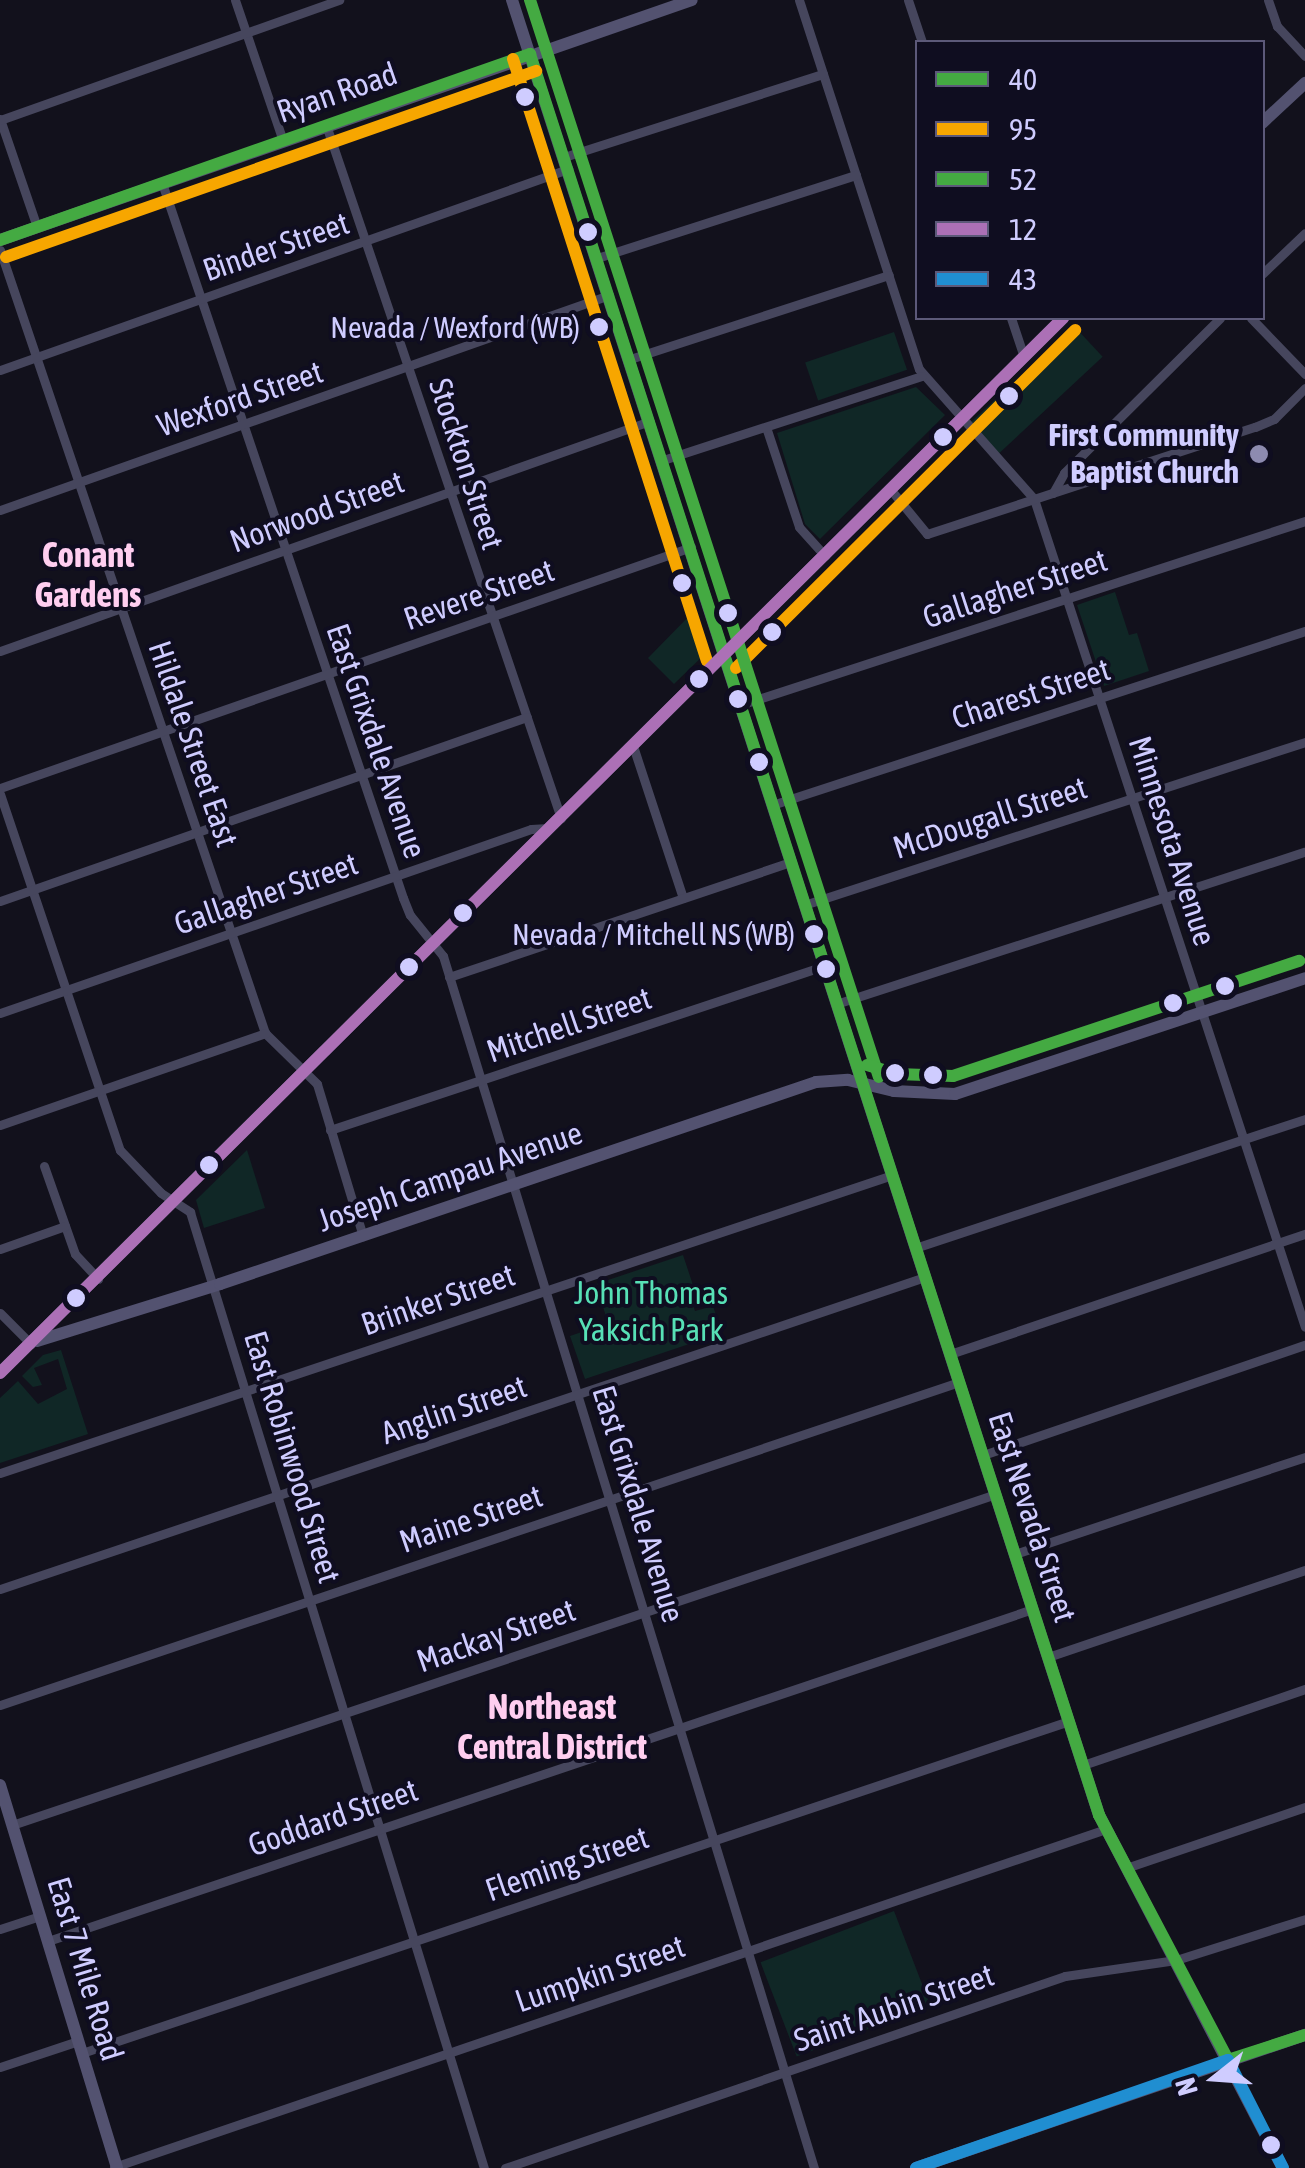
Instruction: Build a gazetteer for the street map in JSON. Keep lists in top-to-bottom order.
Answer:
{
  "streets": {
    "street": [
      "Ryan Road",
      "Binder Street",
      "Wexford Street",
      "Stockton Street",
      "Norwood Street",
      "Gallagher Street",
      "Revere Street",
      "Charest Street",
      "East Grixdale Avenue",
      "Hildale Street East",
      "McDougall Street",
      "Minnesota Avenue",
      "Mitchell Street",
      "Joseph Campau Avenue",
      "Brinker Street",
      "Anglin Street",
      "East Robinwood Street",
      "East Nevada Street",
      "Maine Street",
      "Mackay Street",
      "Goddard Street",
      "Fleming Street",
      "East 7 Mile Road",
      "Lumpkin Street",
      "Saint Aubin Street"
    ]
  },
  "crossings": [
    ["Ryan Road", "Stockton Street"],
    ["Ryan Road", "East Grixdale Avenue"],
    ["Ryan Road", "East Nevada Street"],
    ["Binder Street", "Stockton Street"],
    ["Binder Street", "East Grixdale Avenue"],
    ["Binder Street", "Hildale Street East"],
    ["Binder Street", "East Nevada Street"],
    ["Wexford Street", "Stockton Street"],
    ["Wexford Street", "East Grixdale Avenue"],
    ["Wexford Street", "Hildale Street East"],
    ["Wexford Street", "East Nevada Street"],
    ["Stockton Street", "Norwood Street"],
    ["Stockton Street", "Gallagher Street"],
    ["Stockton Street", "Revere Street"],
    ["Norwood Street", "East Grixdale Avenue"],
    ["Norwood Street", "Hildale Street East"],
    ["Norwood Street", "East Nevada Street"],
    ["Gallagher Street", "East Grixdale Avenue"],
    ["Gallagher Street", "Hildale Street East"],
    ["Gallagher Street", "Minnesota Avenue"],
    ["Gallagher Street", "East Robinwood Street"],
    ["Gallagher Street", "East Nevada Street"],
    ["Revere Street", "East Grixdale Avenue"],
    ["Revere Street", "Hildale Street East"],
    ["Revere Street", "East Robinwood Street"],
    ["Revere Street", "East Nevada Street"],
    ["Charest Street", "Minnesota Avenue"],
    ["Charest Street", "East Nevada Street"],
    ["East Grixdale Avenue", "Mitchell Street"],
    ["East Grixdale Avenue", "Joseph Campau Avenue"],
    ["East Grixdale Avenue", "Brinker Street"],
    ["East Grixdale Avenue", "Anglin Street"],
    ["East Grixdale Avenue", "Maine Street"],
    ["East Grixdale Avenue", "Mackay Street"],
    ["East Grixdale Avenue", "Goddard Street"],
    ["East Grixdale Avenue", "Fleming Street"],
    ["East Grixdale Avenue", "Lumpkin Street"],
    ["East Grixdale Avenue", "Saint Aubin Street"],
    ["Hildale Street East", "Mitchell Street"],
    ["Hildale Street East", "Joseph Campau Avenue"],
    ["McDougall Street", "Minnesota Avenue"],
    ["McDougall Street", "East Nevada Street"],
    ["Minnesota Avenue", "Joseph Campau Avenue"],
    ["Mitchell Street", "East Nevada Street"],
    ["Joseph Campau Avenue", "East Robinwood Street"],
    ["Joseph Campau Avenue", "East Nevada Street"],
    ["Brinker Street", "East Robinwood Street"],
    ["Brinker Street", "East Nevada Street"],
    ["Anglin Street", "East Robinwood Street"],
    ["Anglin Street", "East Nevada Street"],
    ["East Robinwood Street", "Maine Street"],
    ["East Robinwood Street", "Mackay Street"],
    ["East Robinwood Street", "Goddard Street"],
    ["East Robinwood Street", "Fleming Street"],
    ["East Robinwood Street", "Lumpkin Street"],
    ["East Nevada Street", "Maine Street"],
    ["East Nevada Street", "Mackay Street"],
    ["East Nevada Street", "Goddard Street"],
    ["East Nevada Street", "Fleming Street"],
    ["East Nevada Street", "Lumpkin Street"],
    ["East Nevada Street", "Saint Aubin Street"],
    ["Mackay Street", "East 7 Mile Road"],
    ["Goddard Street", "East 7 Mile Road"],
    ["Fleming Street", "East 7 Mile Road"],
    ["East 7 Mile Road", "Lumpkin Street"]
  ],
  "districts": ["Conant Gardens", "Northeast Central District"],
  "parks": ["John Thomas Yaksich Park"],
  "places": ["Nevada / Wexford (WB)", "First Community Baptist Church", "Nevada / Mitchell NS (WB)"],
  "lines": [
    "transit line 52",
    "transit line 40",
    "transit line 95",
    "transit line 12",
    "transit line 43"
  ],
  "legend": [
    "40",
    "95",
    "52",
    "12",
    "43"
  ],
  "north": "left"
}
